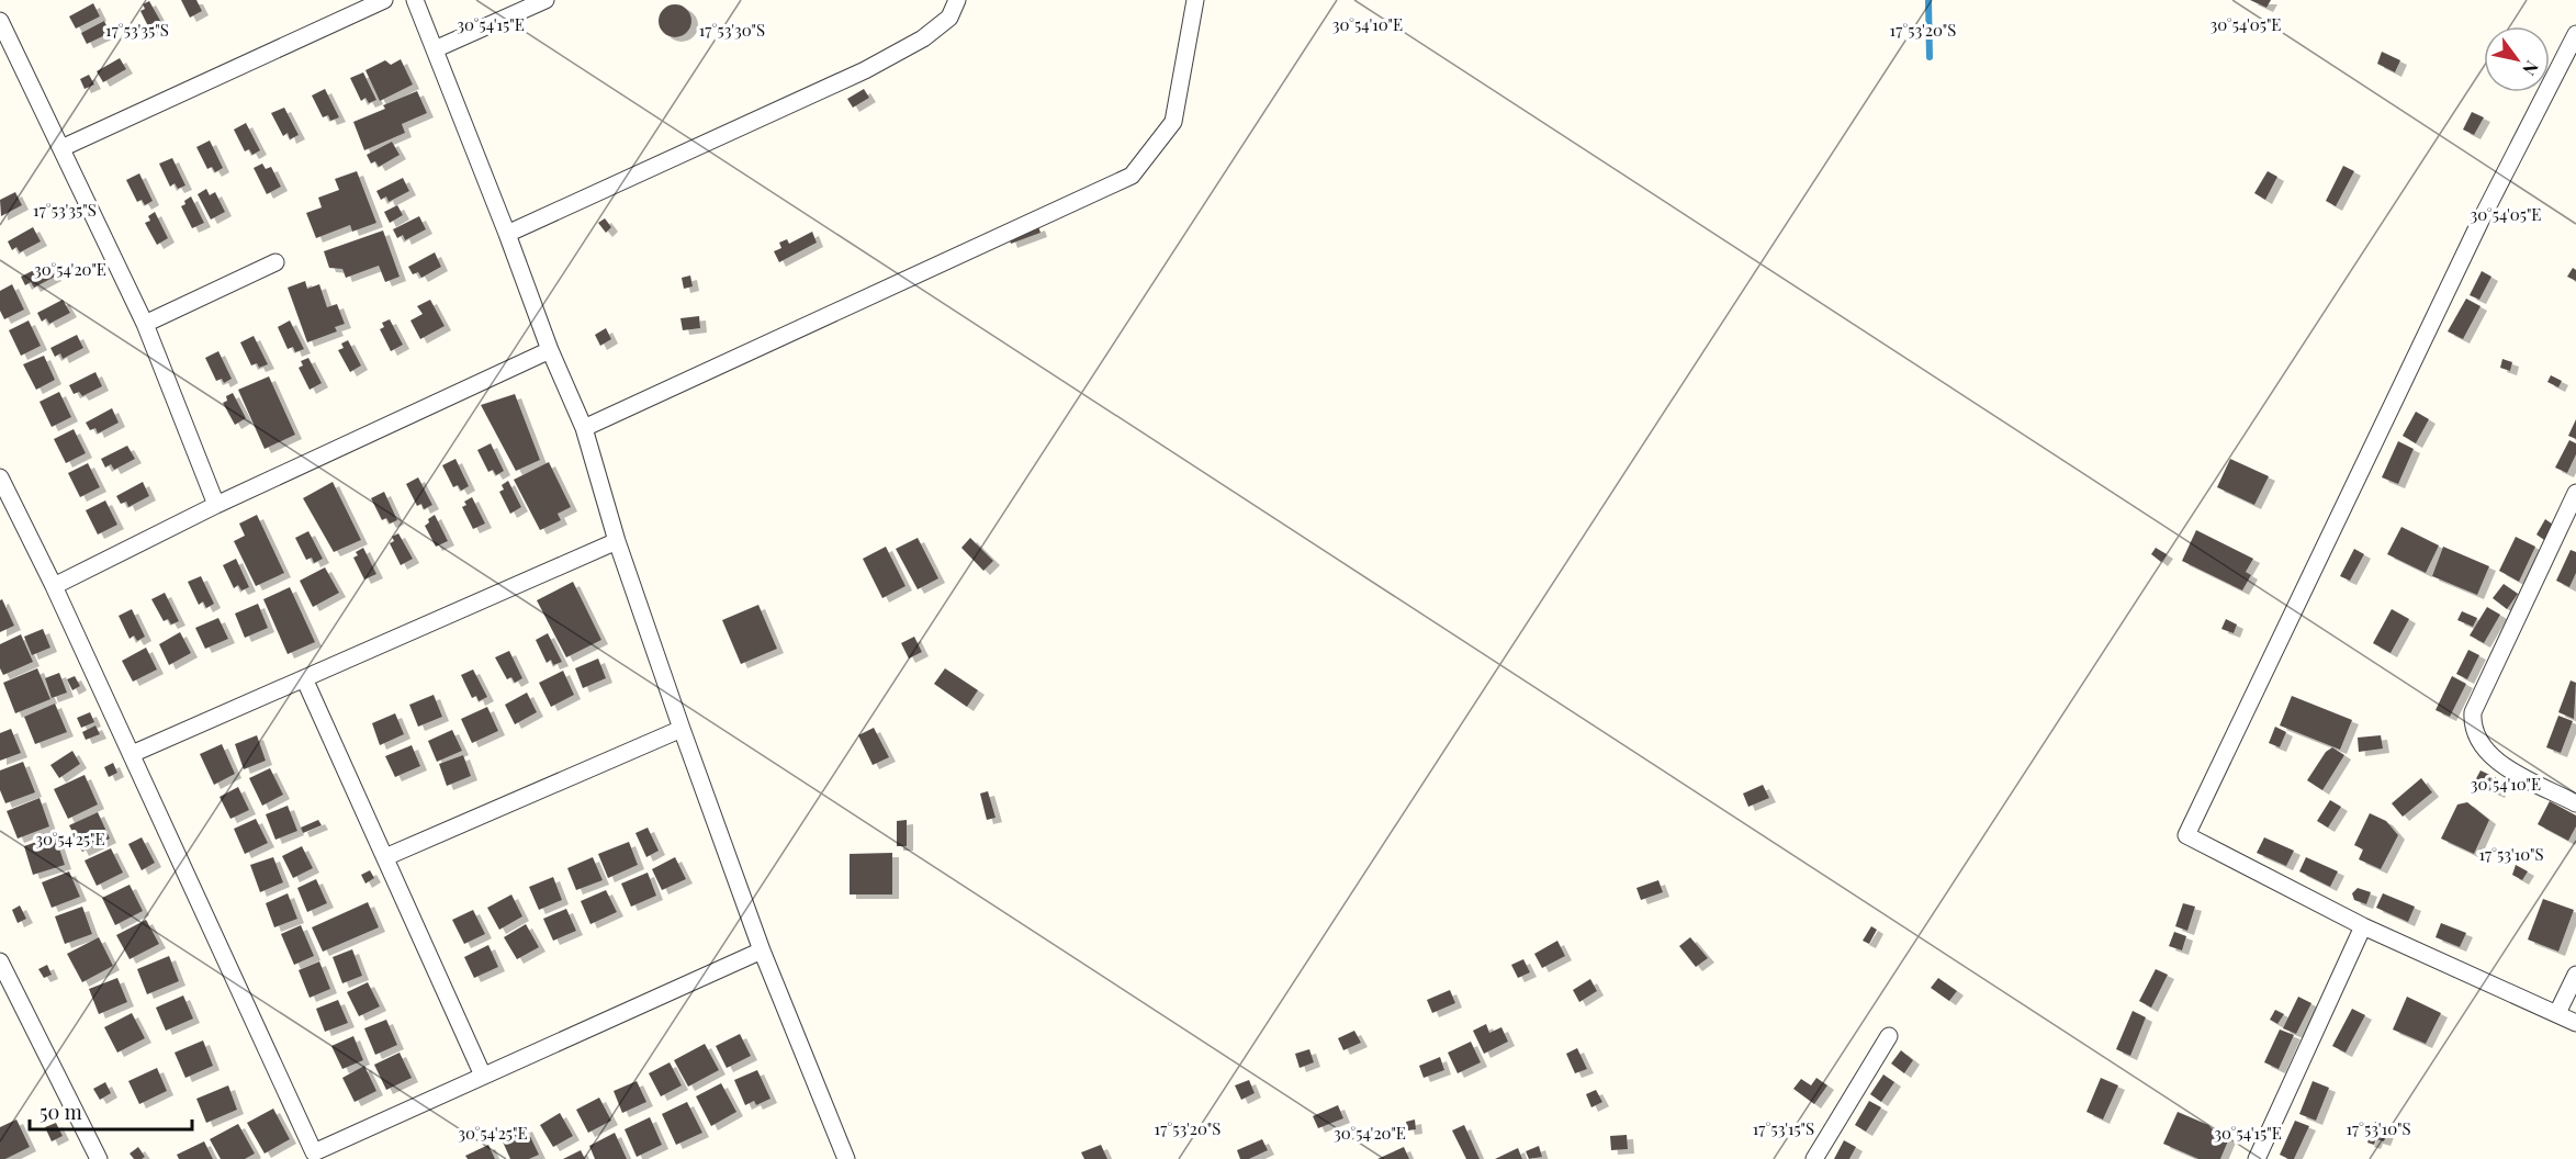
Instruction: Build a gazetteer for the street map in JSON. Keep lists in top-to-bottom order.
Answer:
{
  "scale_bar": "50 m",
  "north": "bottom right",
  "coordinates": [
    "30°54'05\"E",
    "30°54'10\"E",
    "30°54'15\"E",
    "17°53'35\"S",
    "17°53'30\"S",
    "17°53'20\"S",
    "30°54'20\"E",
    "30°54'25\"E",
    "17°53'10\"S",
    "17°53'15\"S"
  ]
}
